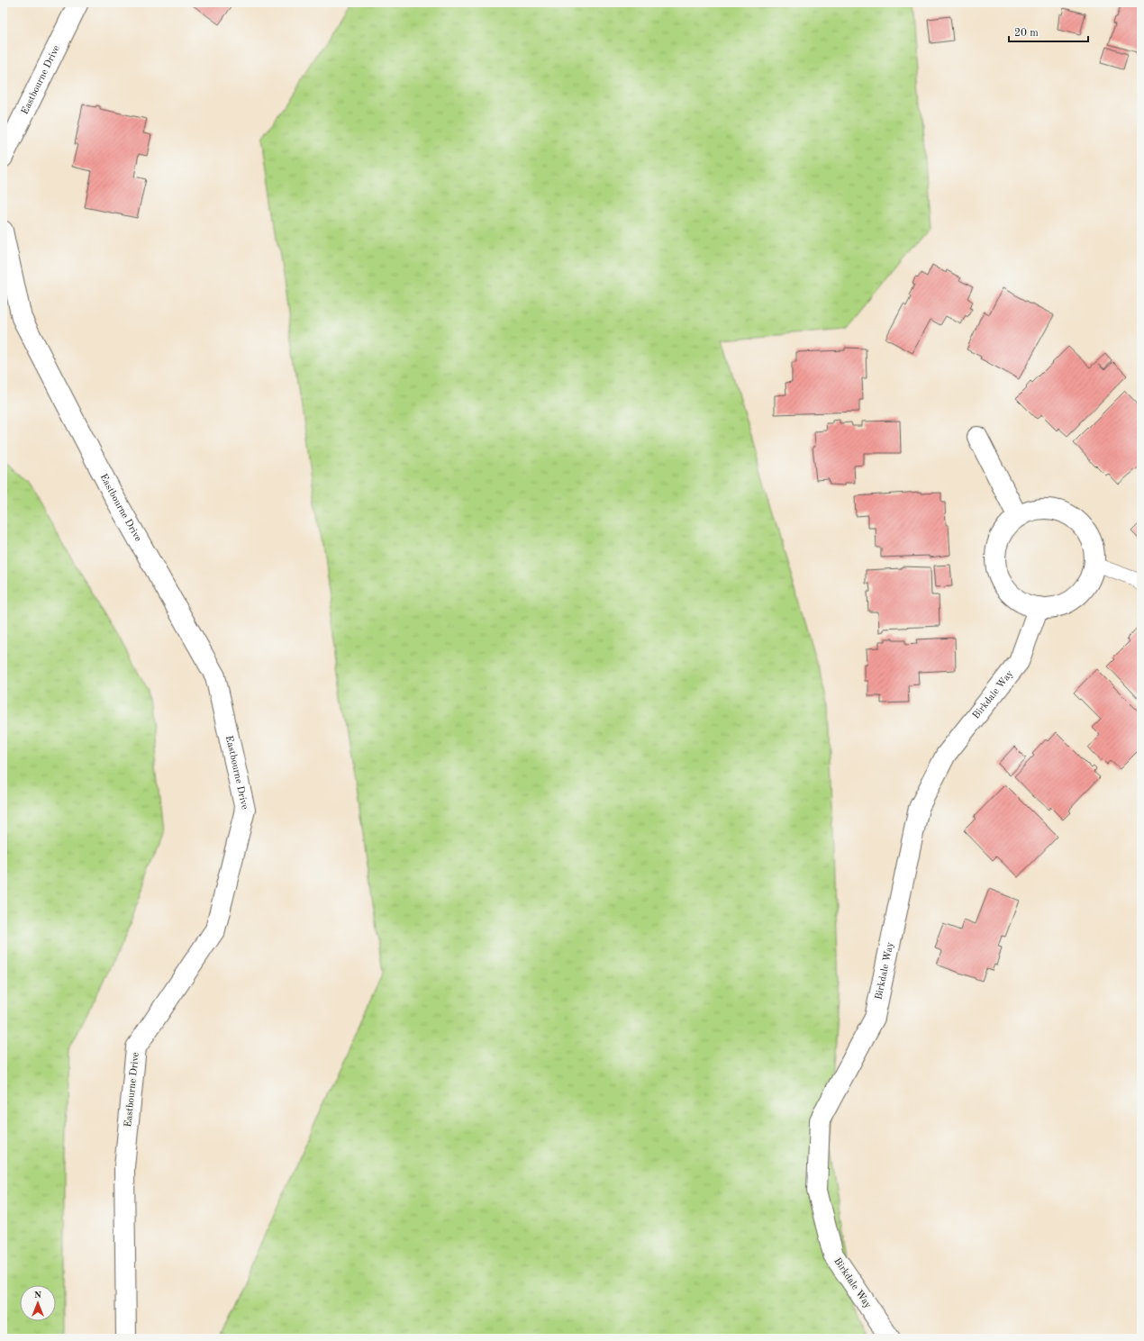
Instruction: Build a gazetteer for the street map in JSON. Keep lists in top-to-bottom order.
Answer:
{
  "streets": {
    "street": ["Eastbourne Drive", "Birkdale Way"]
  },
  "scale_bar": "20 m",
  "north": "top"
}
